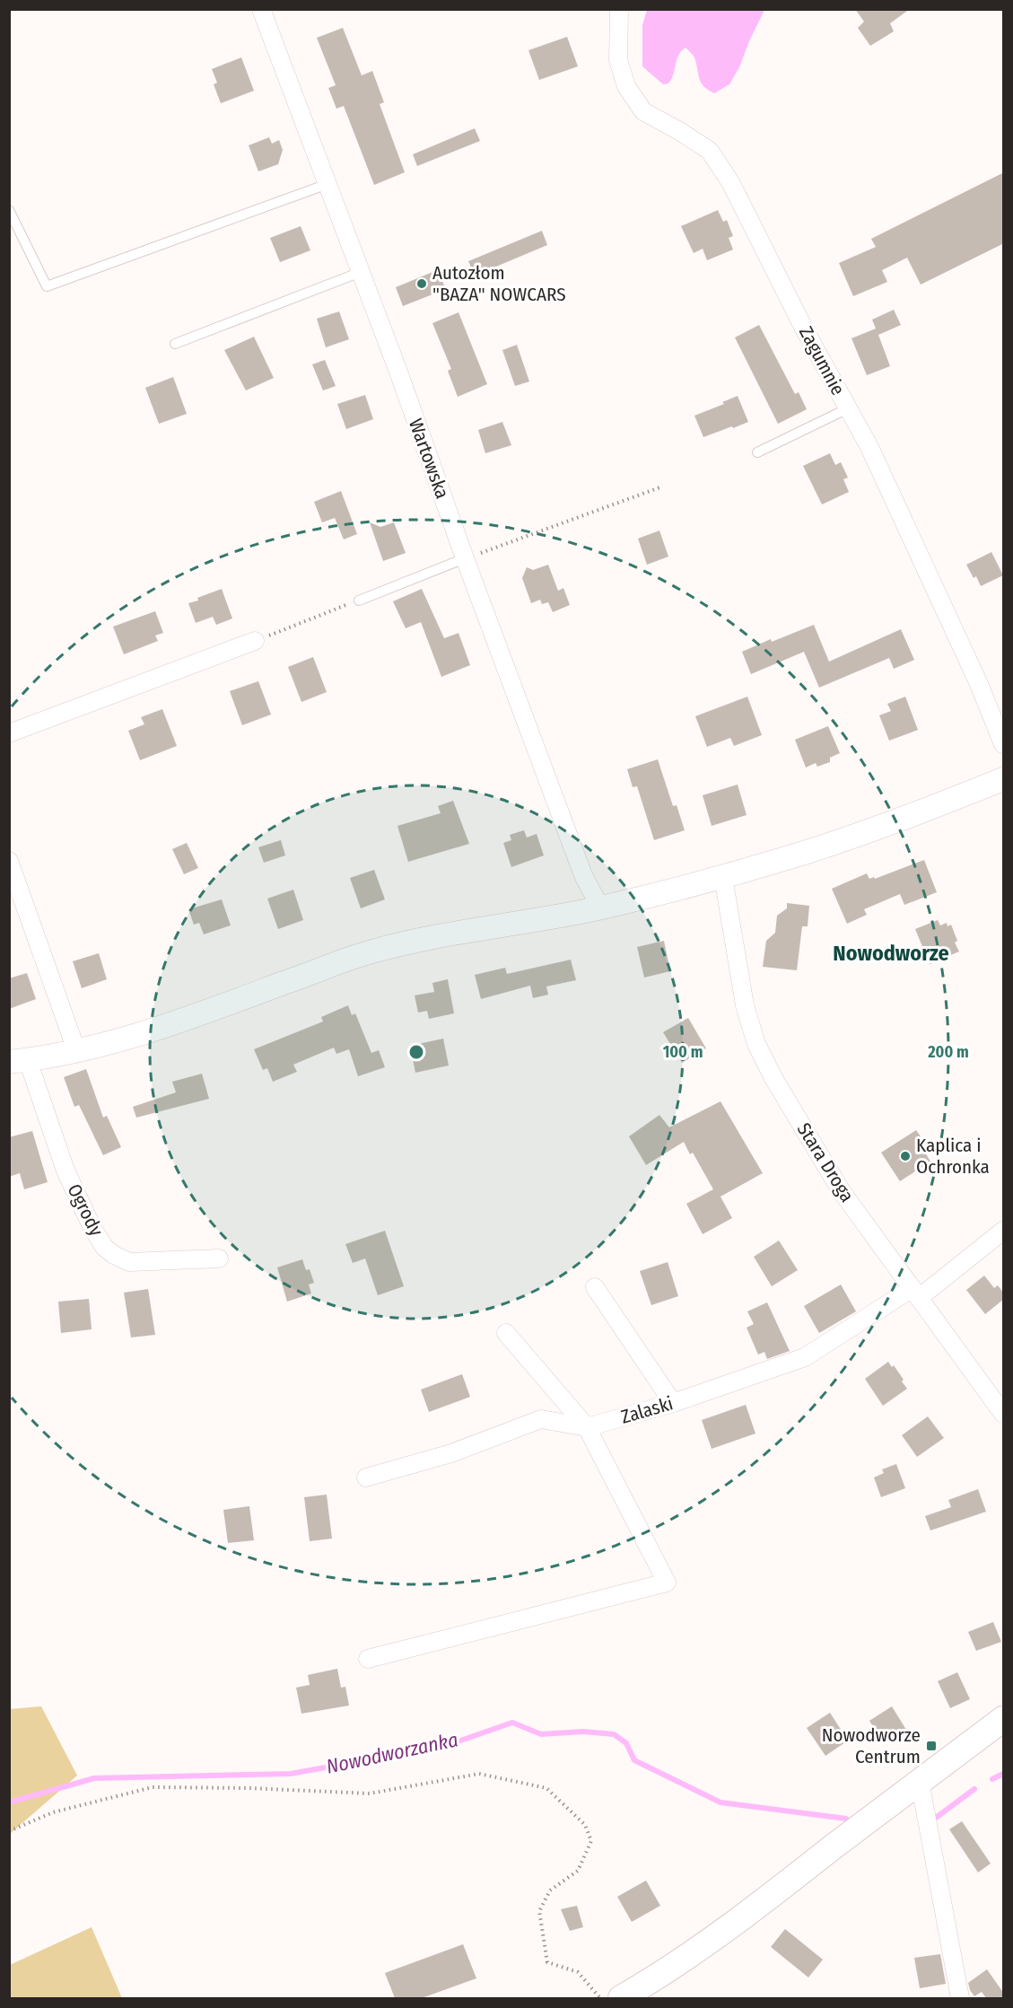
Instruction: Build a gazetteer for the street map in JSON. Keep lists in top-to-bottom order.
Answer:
{
  "streets": {
    "street": [
      "Zagumnie",
      "Wartowska",
      "Stara Droga",
      "Ogrody",
      "Zalaski"
    ]
  },
  "crossings": [
    ["Stara Droga", "Zalaski"]
  ],
  "districts": ["Nowodworze"],
  "water": ["Nowodworzanka"],
  "places": {
    "other": ["Autozłom \"BAZA\" NOWCARS", "Kaplica i Ochronka"],
    "transit": ["Nowodworze Centrum"]
  },
  "rings": ["100 m", "200 m"]
}
